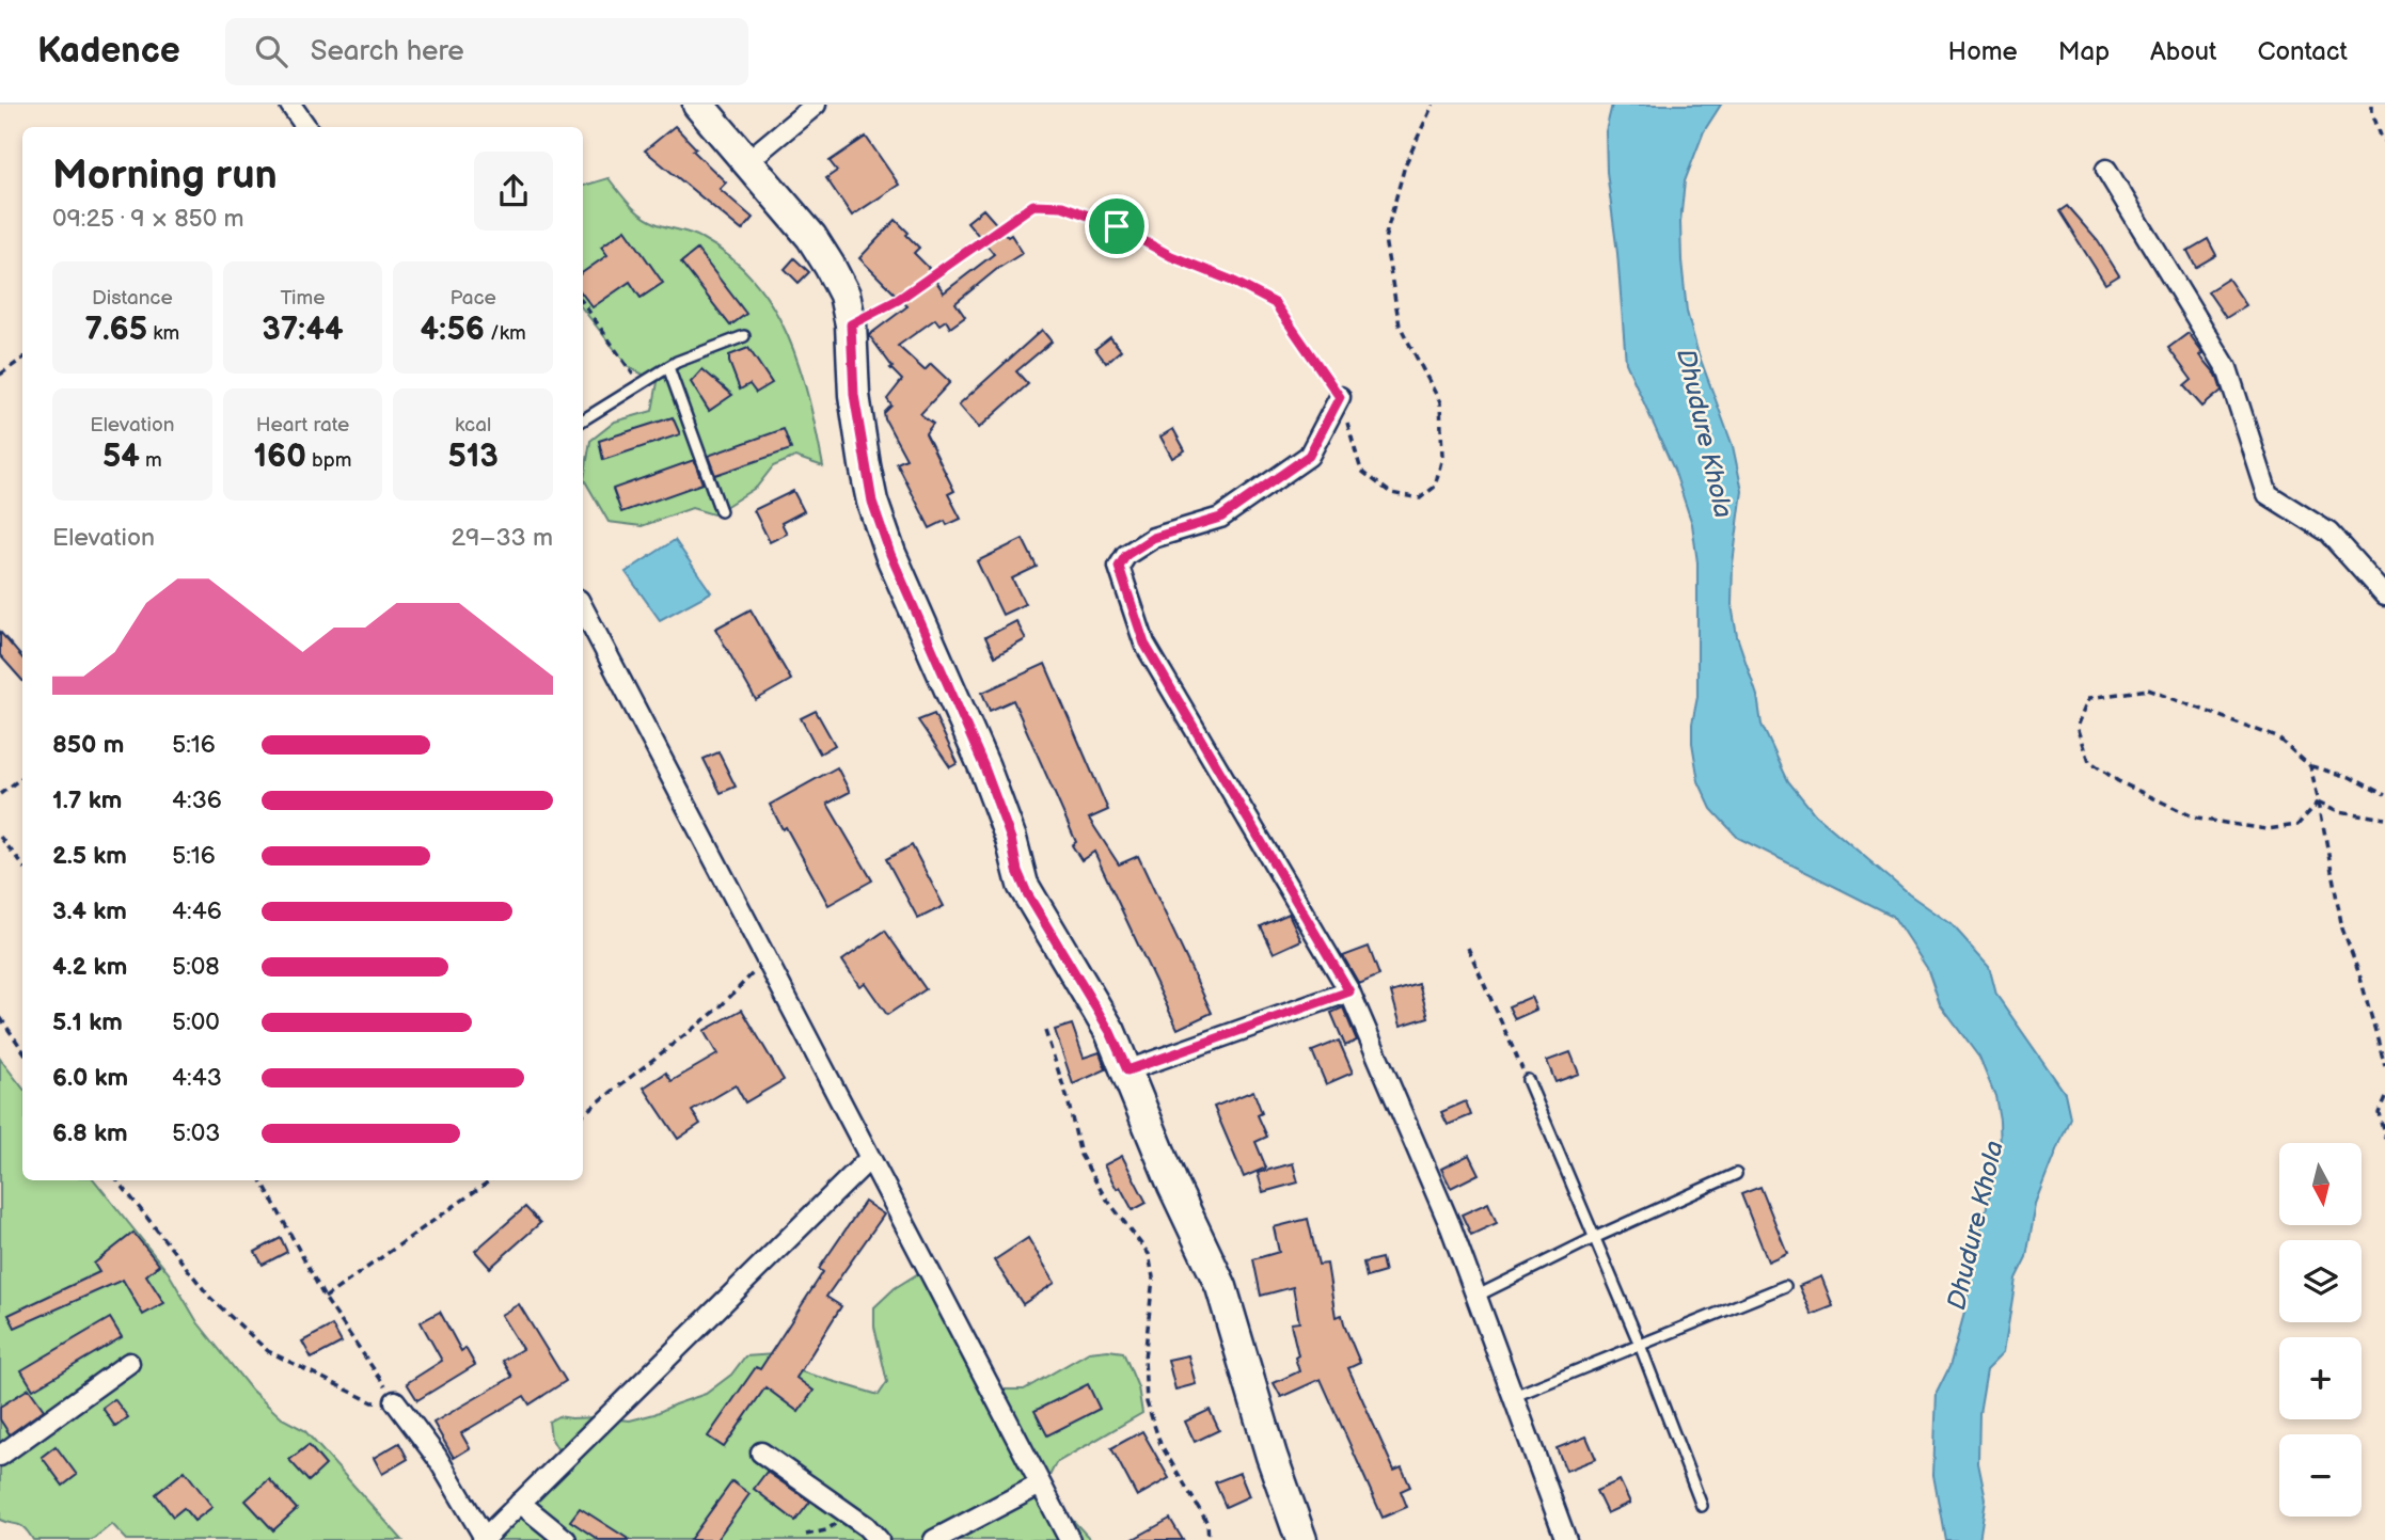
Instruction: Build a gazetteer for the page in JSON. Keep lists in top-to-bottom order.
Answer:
{
  "water": ["Dhudure Khola"],
  "north": "bottom",
  "page": {
    "header": "Kadence",
    "search": "Search here",
    "nav": [
      "Home",
      "Map",
      "About",
      "Contact"
    ],
    "heading": ["Morning run", "09:25 · 9 × 850 m"],
    "stats": [
      ["Distance", "7.65 km"],
      ["Time", "37:44"],
      ["Pace", "4:56 /km"],
      ["Elevation", "54 m"],
      ["Heart rate", "160 bpm"],
      ["kcal", "513"]
    ],
    "chart": ["Elevation", "29–33 m"],
    "list": [
      {
        "name": "850 m",
        "note": "5:16"
      },
      {
        "name": "1.7 km",
        "note": "4:36"
      },
      {
        "name": "2.5 km",
        "note": "5:16"
      },
      {
        "name": "3.4 km",
        "note": "4:46"
      },
      {
        "name": "4.2 km",
        "note": "5:08"
      },
      {
        "name": "5.1 km",
        "note": "5:00"
      },
      {
        "name": "6.0 km",
        "note": "4:43"
      },
      {
        "name": "6.8 km",
        "note": "5:03"
      }
    ],
    "map_buttons": ["+", "−"]
  }
}
